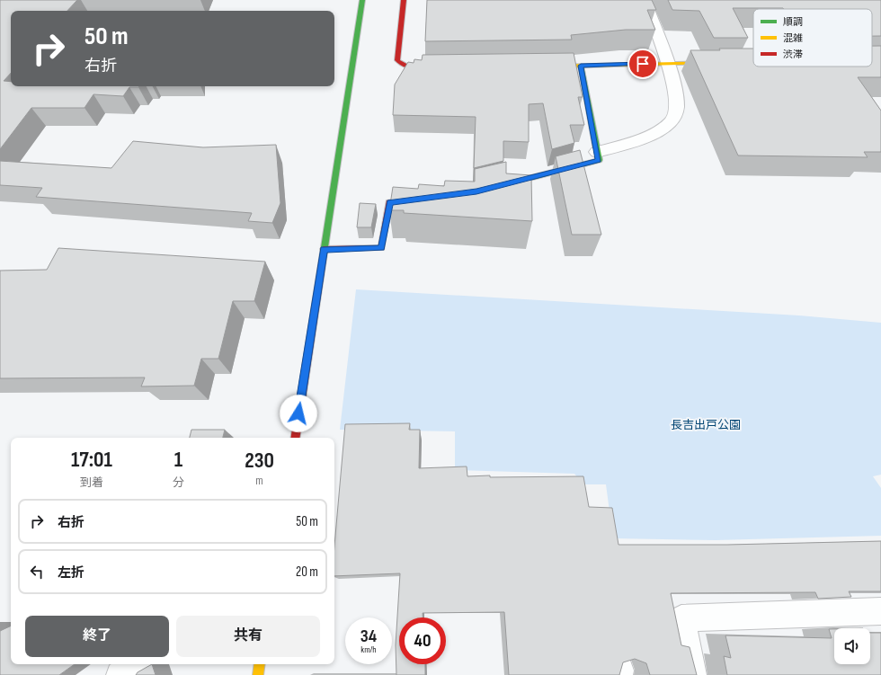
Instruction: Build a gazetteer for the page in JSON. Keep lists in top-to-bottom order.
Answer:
{
  "parks": ["長吉出戸公園"],
  "legend": ["順調", "混雑", "渋滞"],
  "page": {
    "turn": ["50 m", "右折"],
    "eta": [
      "17:01",
      "到着",
      "1",
      "分",
      "230",
      "m"
    ],
    "list": [
      {
        "name": "右折",
        "value": "50 m"
      },
      {
        "name": "左折",
        "value": "20 m"
      }
    ],
    "buttons": ["終了", "共有"],
    "speed": "34 km/h",
    "limit": "40"
  }
}
